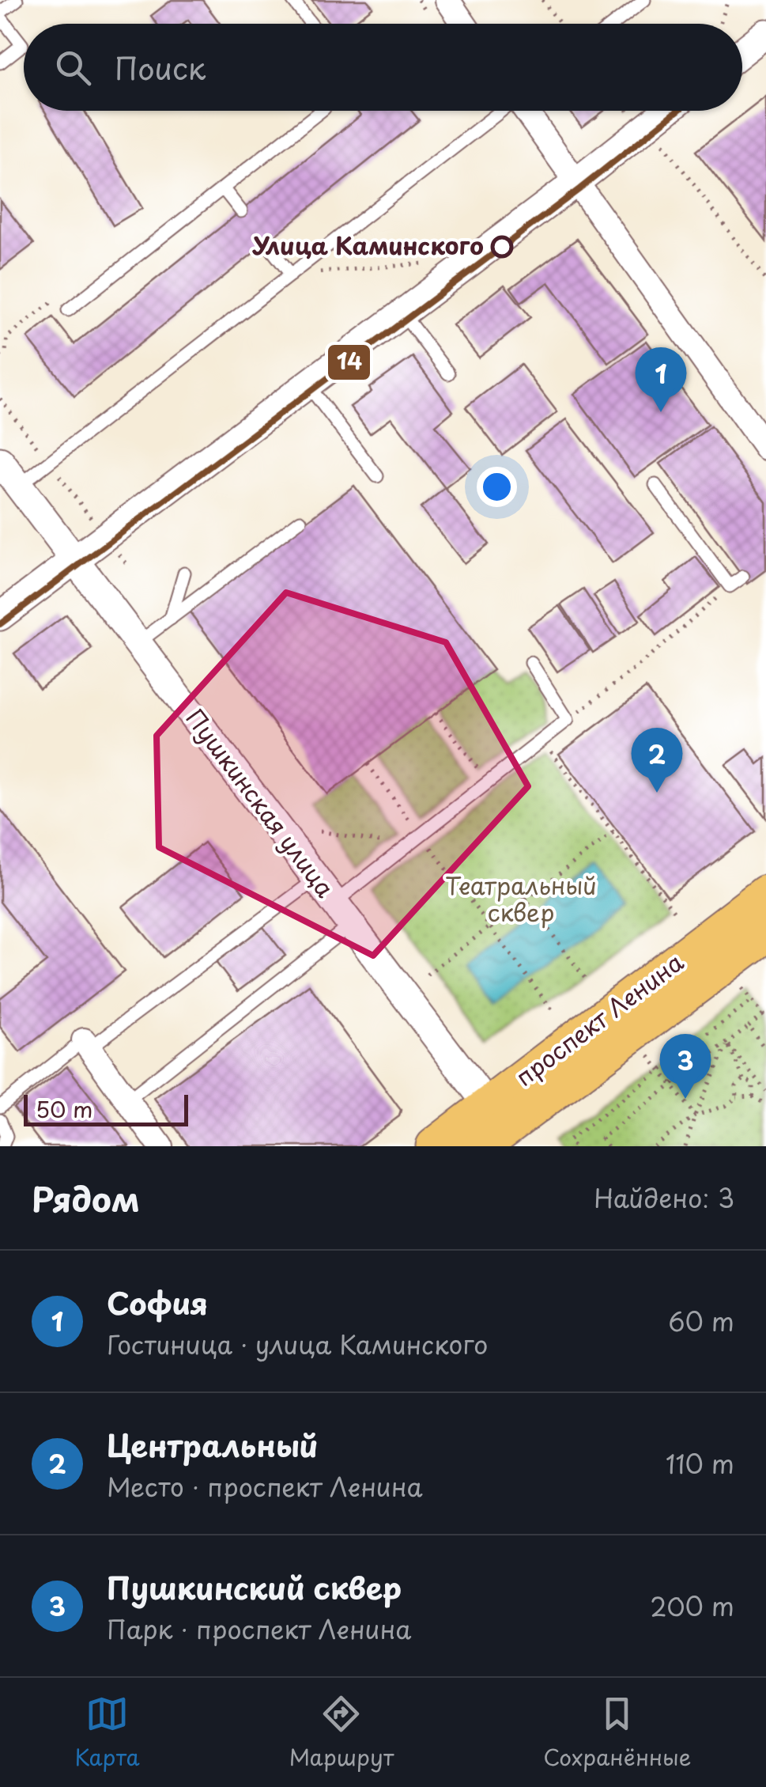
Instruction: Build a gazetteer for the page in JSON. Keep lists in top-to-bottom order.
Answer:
{
  "streets": {
    "main road": ["проспект Ленина"],
    "street": ["Пушкинская улица"]
  },
  "crossings": [
    ["Пушкинская улица", "проспект Ленина"]
  ],
  "parks": ["Театральный сквер"],
  "places": ["Улица Каминского"],
  "lines": ["transit line 14"],
  "scale_bar": "50 m",
  "page": {
    "search": "Поиск",
    "pins": ["1", "2", "3"],
    "scale": "50 m",
    "heading": ["Рядом", "Найдено: 3"],
    "list": [
      {
        "mark": "1",
        "name": "София",
        "note": "Гостиница · улица Каминского",
        "value": "60 m"
      },
      {
        "mark": "2",
        "name": "Центральный",
        "note": "Место · проспект Ленина",
        "value": "110 m"
      },
      {
        "mark": "3",
        "name": "Пушкинский сквер",
        "note": "Парк · проспект Ленина",
        "value": "200 m"
      }
    ],
    "nav": ["Карта", "Маршрут", "Сохранённые"]
  }
}
